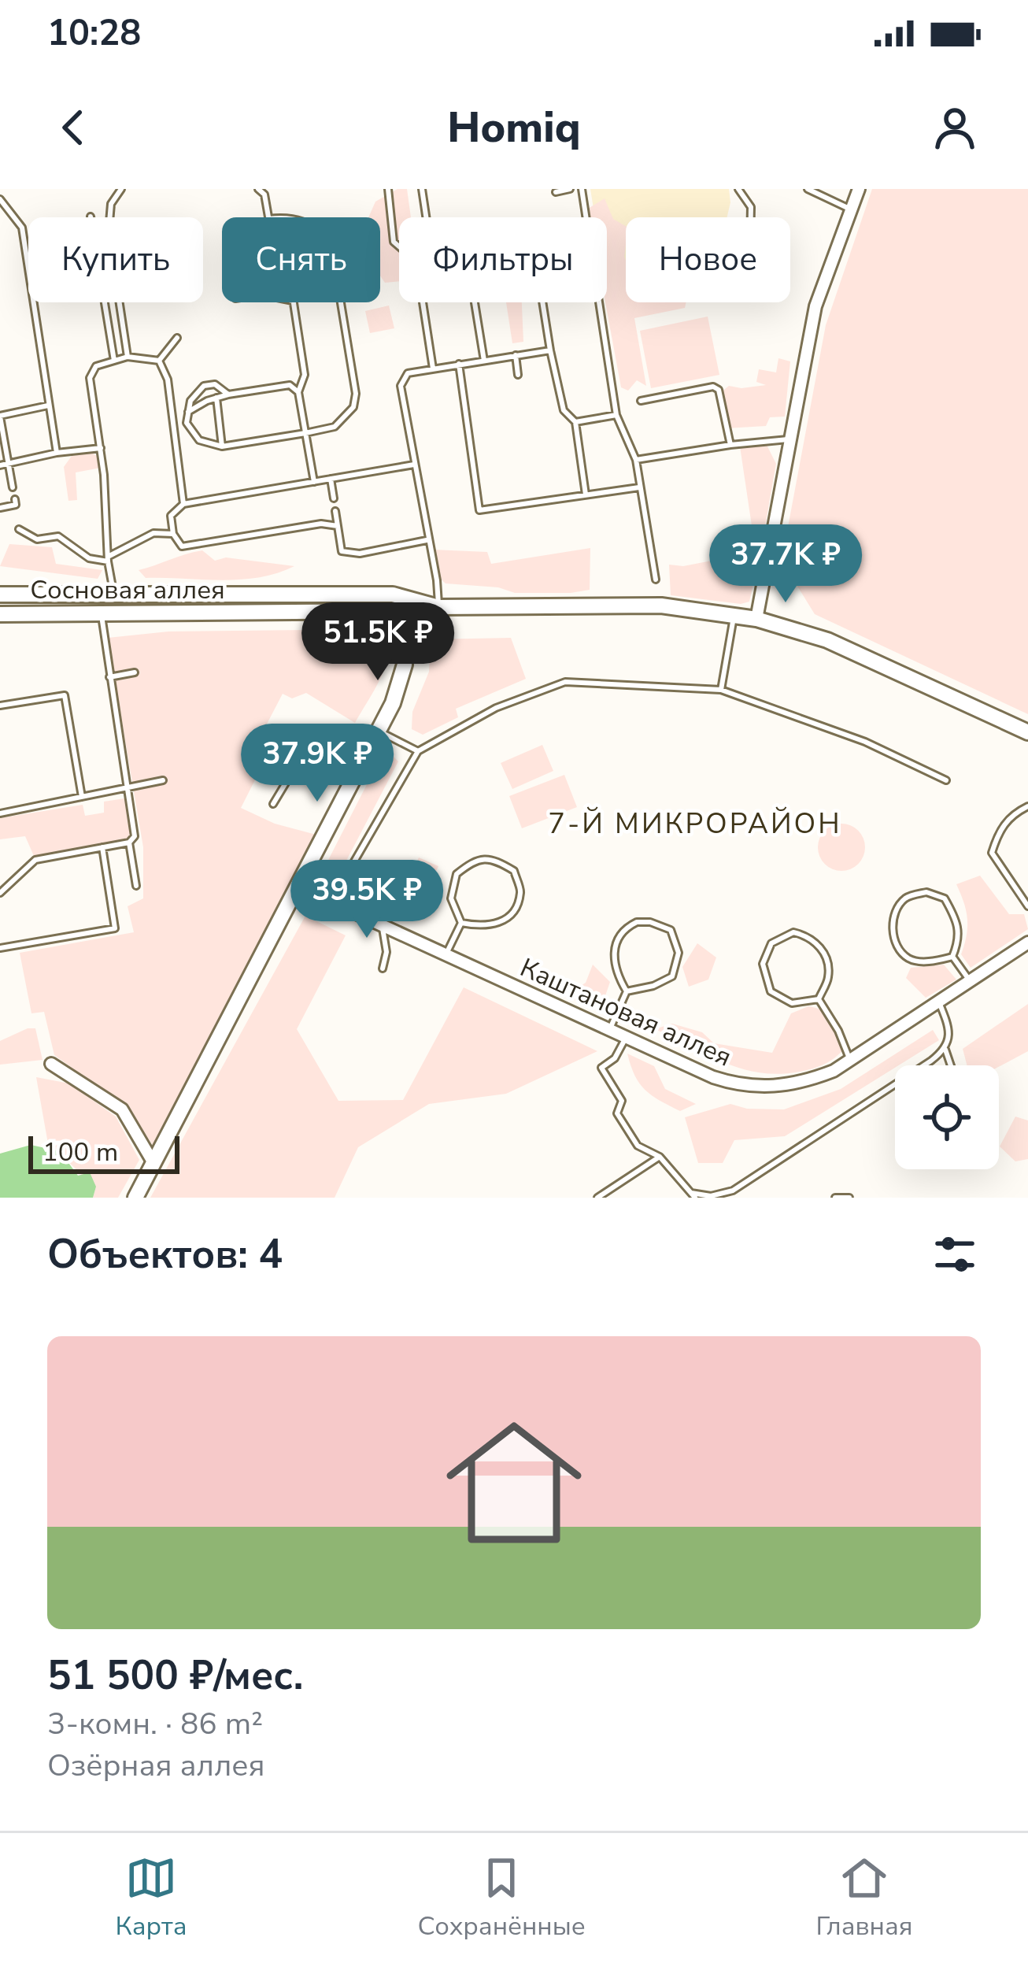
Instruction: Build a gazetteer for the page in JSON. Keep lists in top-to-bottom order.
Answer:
{
  "streets": {
    "main road": ["Сосновая аллея"],
    "street": ["Каштановая аллея"]
  },
  "districts": ["7-Й МИКРОРАЙОН"],
  "scale_bar": "100 m",
  "page": {
    "status": "10:28",
    "header": "Homiq",
    "chip": [
      "Купить",
      "Снять",
      "Фильтры",
      "Новое"
    ],
    "price": [
      "37.7K ₽",
      "51.5K ₽",
      "37.9K ₽",
      "39.5K ₽"
    ],
    "scale": "100 m",
    "heading": "Объектов: 4",
    "list": [
      {
        "name": "51 500 ₽/мес.",
        "note": "3-комн. · 86 m² · Озёрная аллея"
      }
    ],
    "tabs": ["Карта", "Сохранённые", "Главная"]
  }
}
